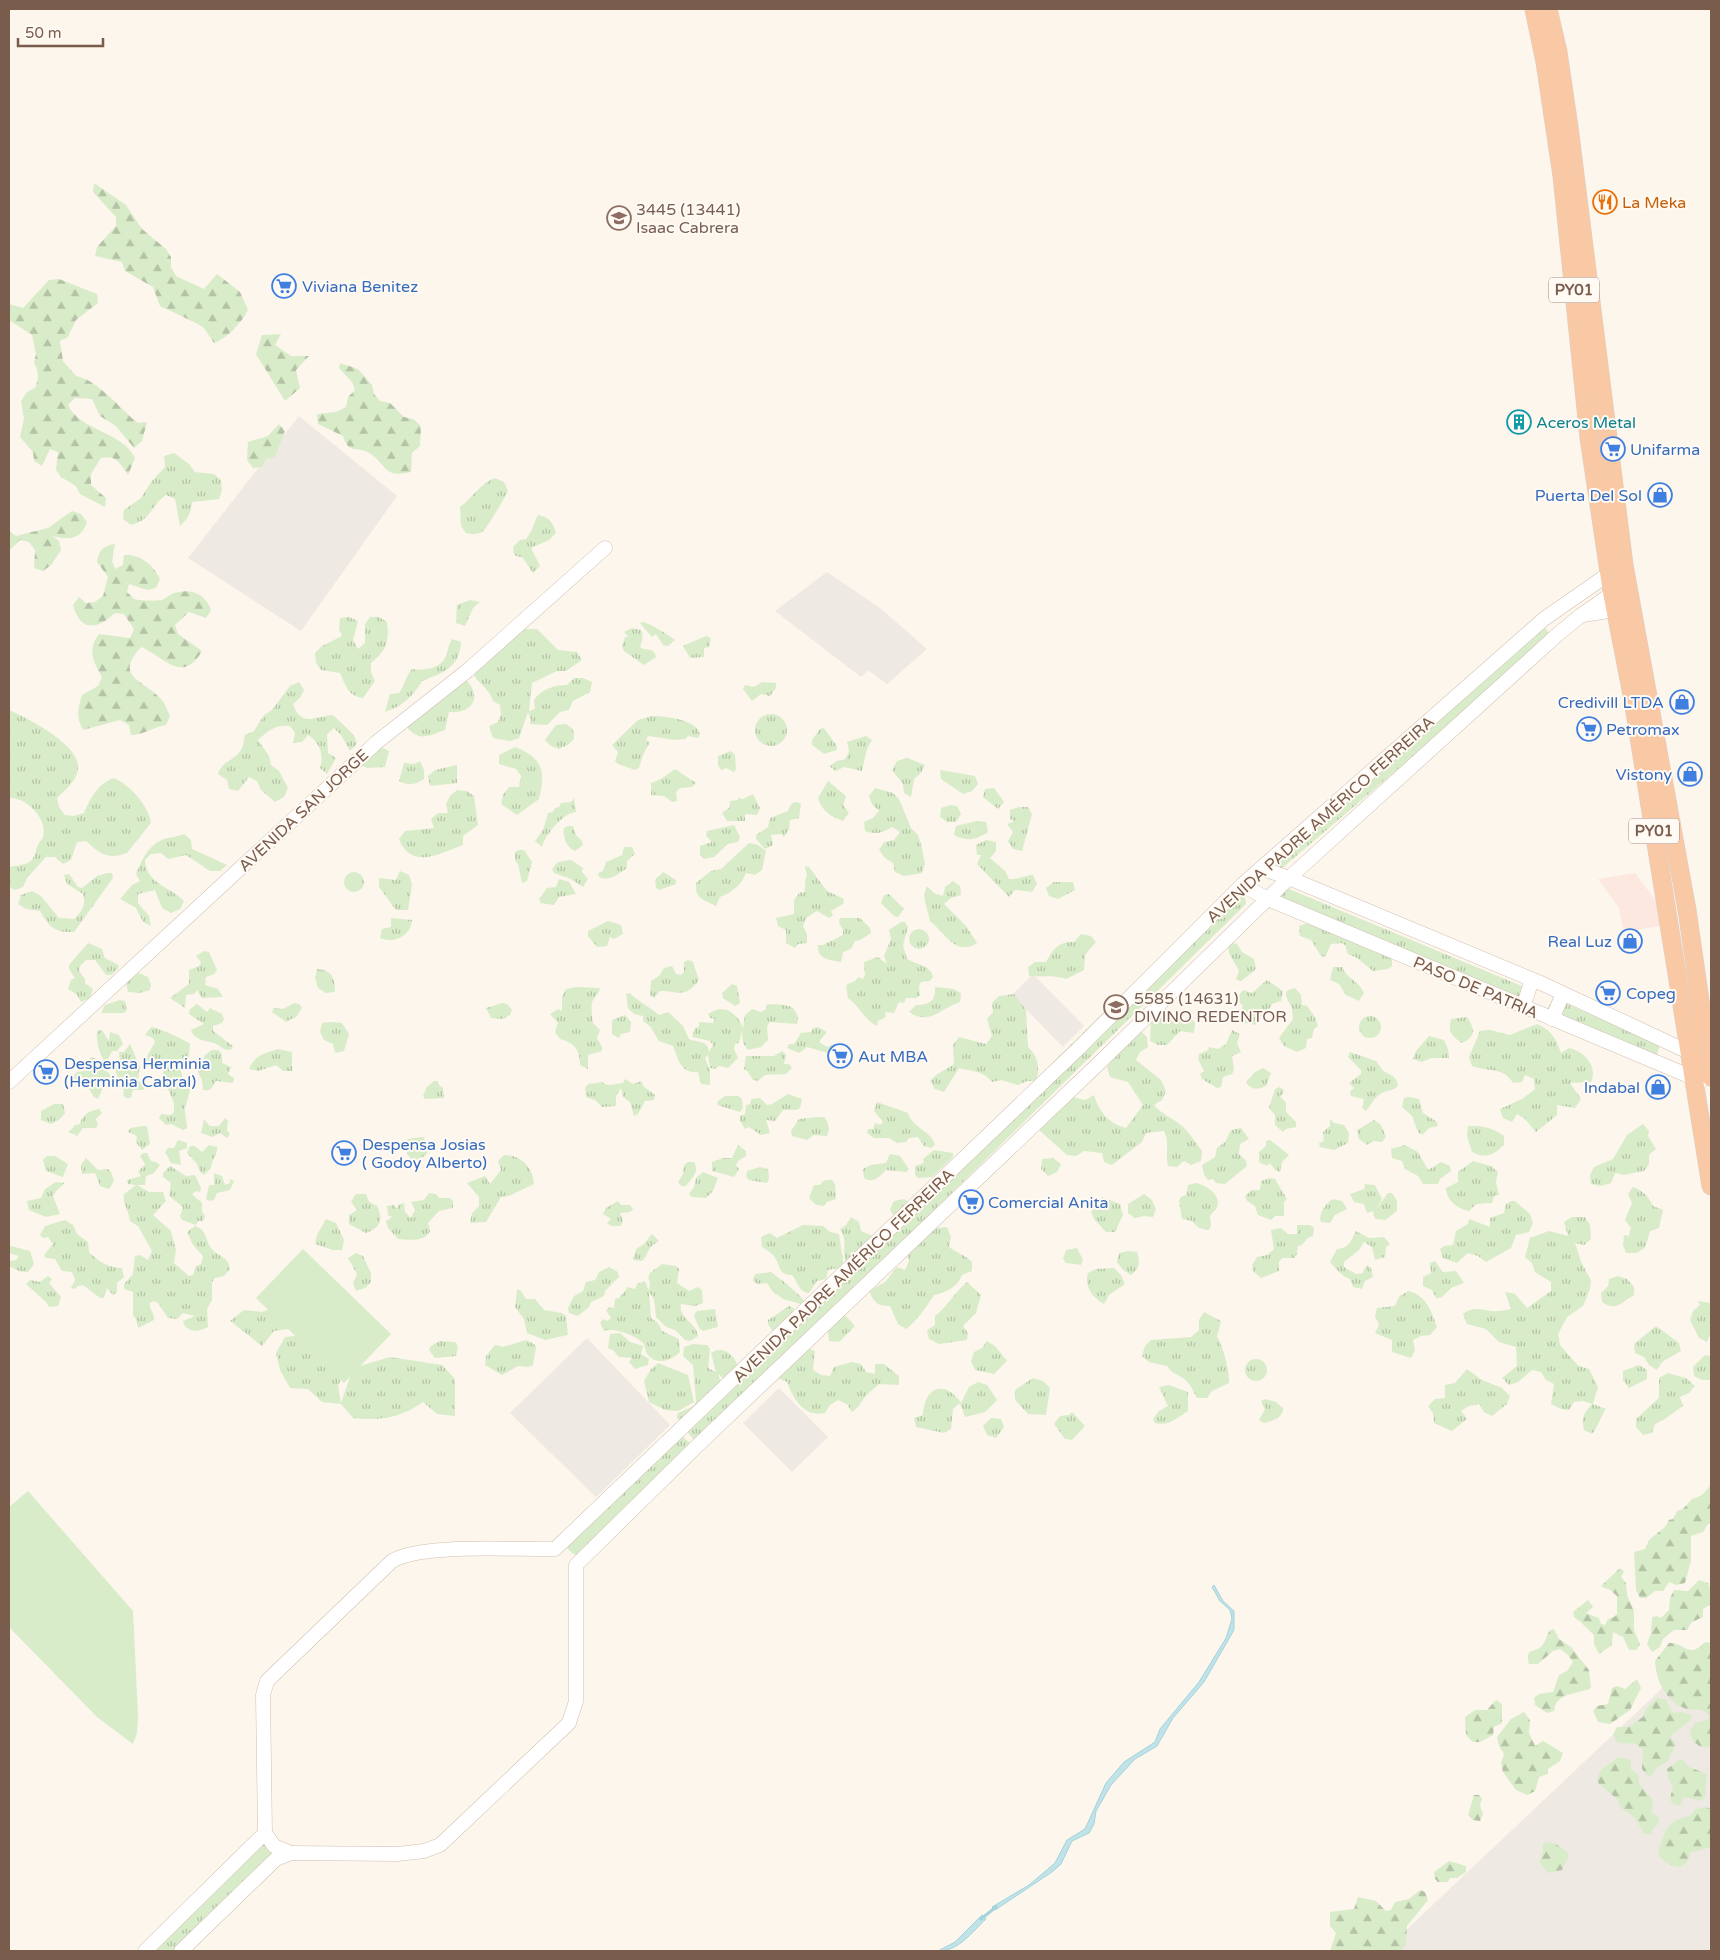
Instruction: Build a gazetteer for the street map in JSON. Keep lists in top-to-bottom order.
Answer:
{
  "streets": {
    "highway": ["PY01"],
    "street": ["AVENIDA SAN JORGE", "AVENIDA PADRE AMÉRICO FERREIRA", "PASO DE PATRIA"]
  },
  "crossings": [
    ["PY01", "AVENIDA PADRE AMÉRICO FERREIRA"],
    ["PY01", "PASO DE PATRIA"],
    ["AVENIDA PADRE AMÉRICO FERREIRA", "PASO DE PATRIA"]
  ],
  "places": {
    "restaurant": ["La Meka"],
    "school or university": ["3445 (13441) Isaac Cabrera", "5585 (14631) DIVINO REDENTOR"],
    "supermarket": [
      "Viviana Benitez",
      "Unifarma",
      "Petromax",
      "Copeg",
      "Aut MBA",
      "Despensa Herminia (Herminia Cabral)",
      "Despensa Josias ( Godoy Alberto)",
      "Comercial Anita"
    ],
    "building": ["Aceros Metal"],
    "shop": [
      "Puerta Del Sol",
      "Credivill LTDA",
      "Vistony",
      "Real Luz",
      "Indabal"
    ]
  },
  "scale_bar": "50 m"
}
